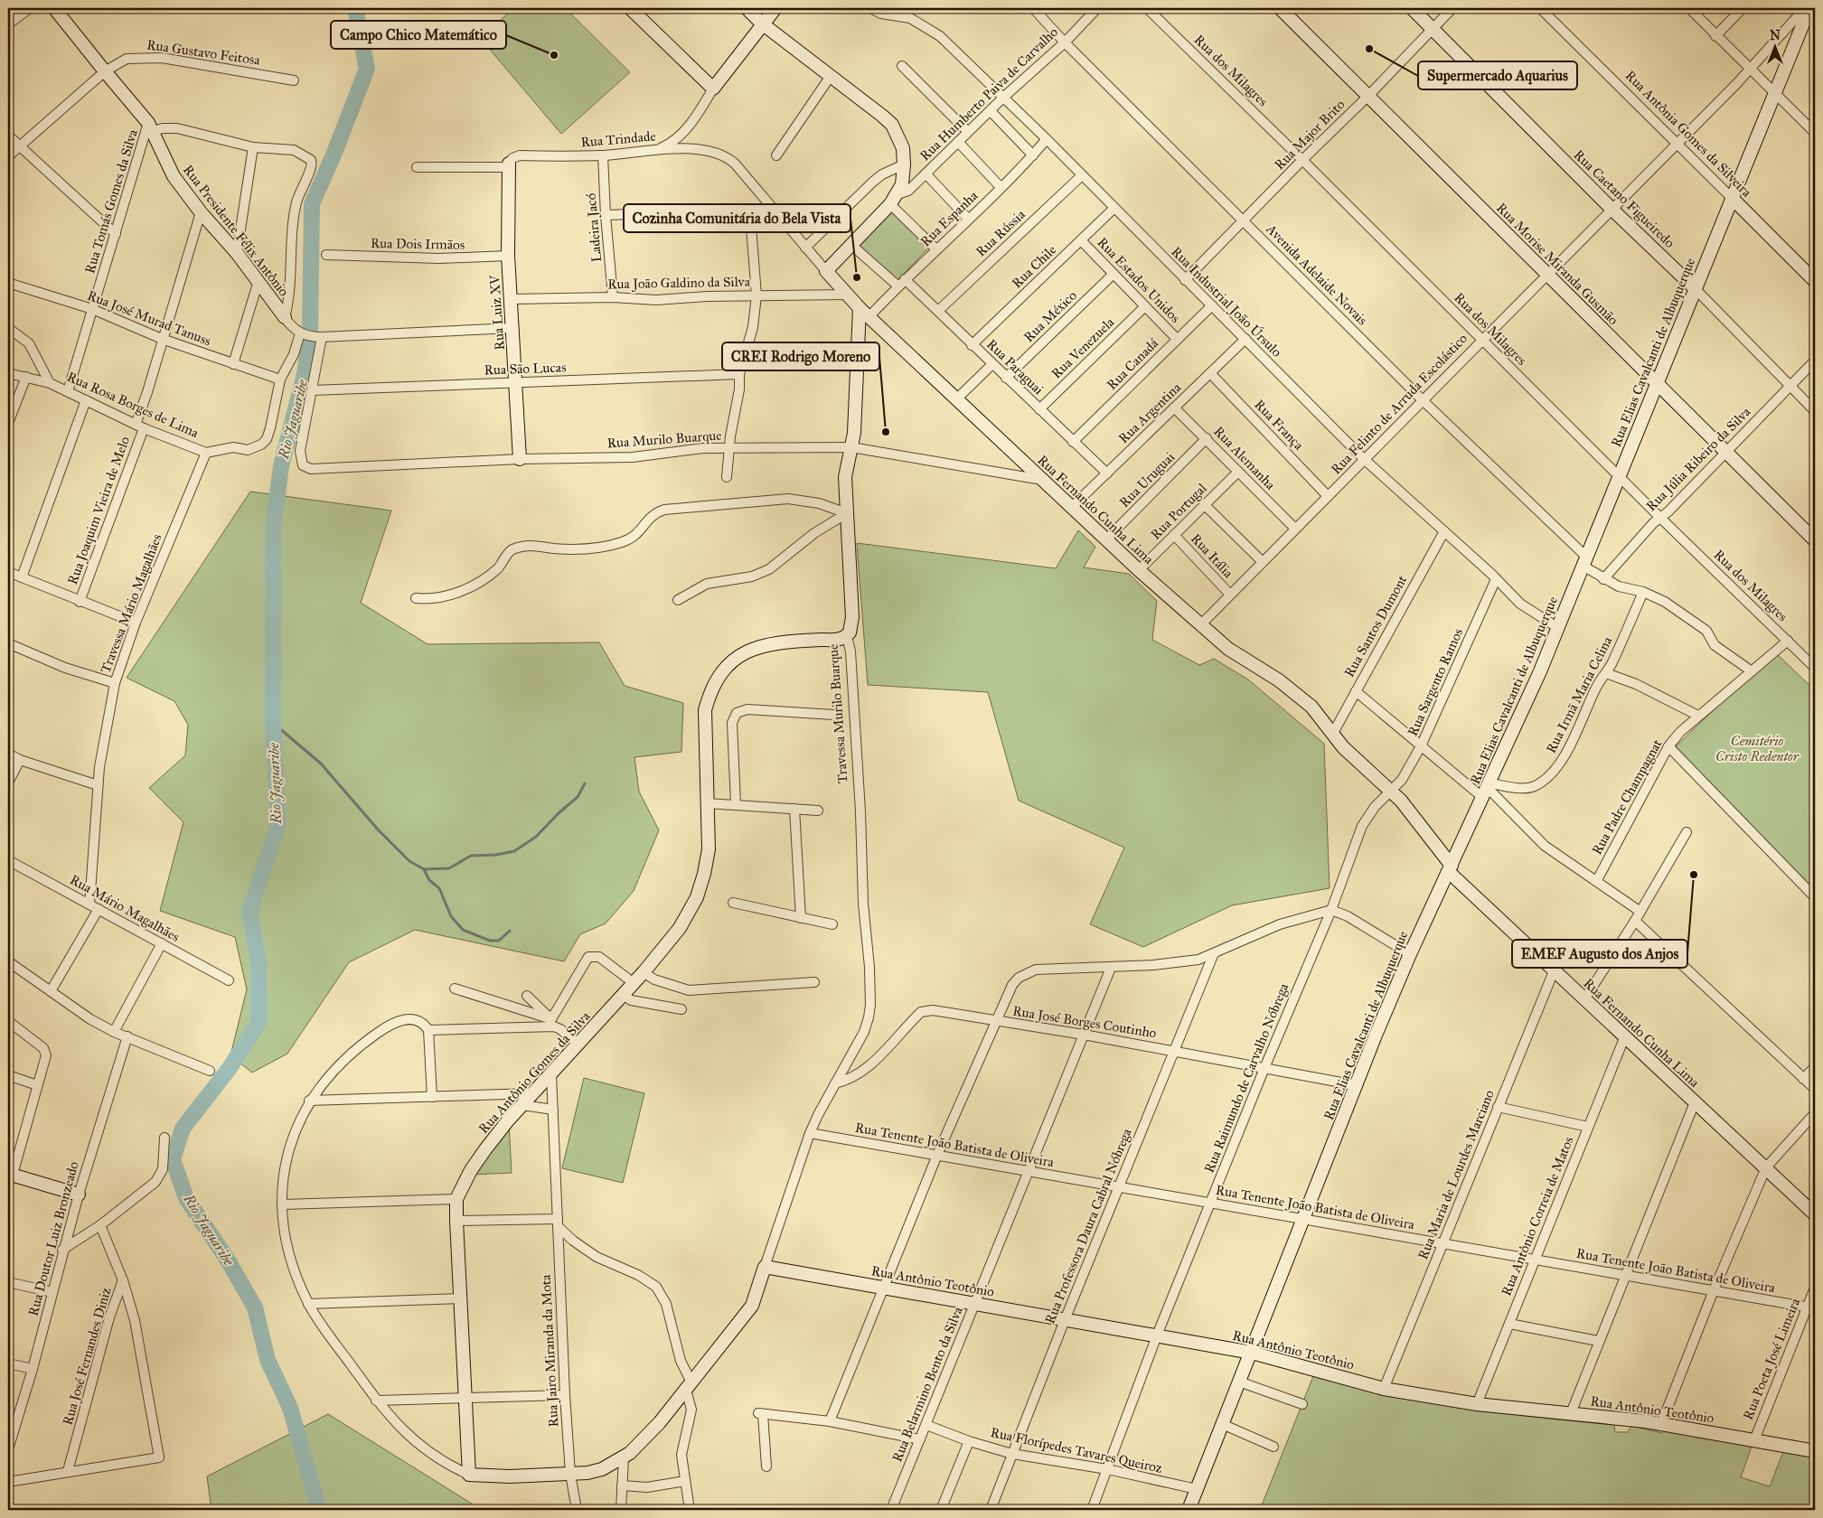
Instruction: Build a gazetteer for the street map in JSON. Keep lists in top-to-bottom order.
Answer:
{
  "streets": {
    "street": [
      "Rua Gustavo Feitosa",
      "Rua dos Milagres",
      "Rua Humberto Paiva de Carvalho",
      "Rua Antônia Gomes da Silveira",
      "Rua Major Brito",
      "Rua Trindade",
      "Rua Caetano Figueiredo",
      "Rua Tomás Gomes da Silva",
      "Rua Espanha",
      "Ladeira Jacó",
      "Rua Presidente Félix Antônio",
      "Rua Rússia",
      "Rua Dois Irmãos",
      "Rua Morise Miranda Gusmão",
      "Rua Chile",
      "Avenida Adelaide Novais",
      "Rua Estados Unidos",
      "Rua João Galdino da Silva",
      "Rua Industrial João Úrsulo",
      "Rua Luiz XV",
      "Rua México",
      "Rua José Murad Tanuss",
      "Rua Venezuela",
      "Rua Elias Cavalcanti de Albuquerque",
      "Rua Canadá",
      "Rua Paraguai",
      "Rua São Lucas",
      "Rua Felinto de Arruda Escolástico",
      "Rua Rosa Borges de Lima",
      "Rua Argentina",
      "Rua França",
      "Rua Murilo Buarque",
      "Rua Alemanha",
      "Rua Júlia Ribeiro da Silva",
      "Rua Uruguai",
      "Rua Fernando Cunha Lima",
      "Rua Joaquim Vieira de Melo",
      "Rua Portugal",
      "Rua Itália",
      "Travessa Mário Magalhães",
      "Rua Santos Dumont",
      "Rua Sargento Ramos",
      "Rua Irmã Maria Celina",
      "Travessa Murilo Buarque",
      "Rua Padre Champagnat",
      "Rua Mário Magalhães",
      "Rua José Borges Coutinho",
      "Rua Antônio Gomes da Silva",
      "Rua Raimundo de Carvalho Nóbrega",
      "Rua Tenente João Batista de Oliveira",
      "Rua Maria de Lourdes Marciano",
      "Rua Antônio Correia de Matos",
      "Rua Professora Daura Cabral Nóbrega",
      "Rua Doutor Luiz Bronzeado",
      "Rua Antônio Teotônio",
      "Rua Jairo Miranda da Mota",
      "Rua José Fernandes Diniz",
      "Rua Poeta José Limeira",
      "Rua Belarmino Bento da Silva",
      "Rua Florípedes Tavares Queiroz"
    ]
  },
  "crossings": [
    ["Rua Gustavo Feitosa", "Rua Presidente Félix Antônio"],
    ["Rua dos Milagres", "Rua Major Brito"],
    ["Rua dos Milagres", "Rua Elias Cavalcanti de Albuquerque"],
    ["Rua dos Milagres", "Rua Felinto de Arruda Escolástico"],
    ["Rua dos Milagres", "Rua Júlia Ribeiro da Silva"],
    ["Rua dos Milagres", "Rua Padre Champagnat"],
    ["Rua Humberto Paiva de Carvalho", "Avenida Adelaide Novais"],
    ["Rua Humberto Paiva de Carvalho", "Rua Industrial João Úrsulo"],
    ["Rua Humberto Paiva de Carvalho", "Rua Paraguai"],
    ["Rua Humberto Paiva de Carvalho", "Rua Fernando Cunha Lima"],
    ["Rua Antônia Gomes da Silveira", "Rua Elias Cavalcanti de Albuquerque"],
    ["Rua Antônia Gomes da Silveira", "Rua Felinto de Arruda Escolástico"],
    ["Rua Major Brito", "Rua Caetano Figueiredo"],
    ["Rua Major Brito", "Rua Morise Miranda Gusmão"],
    ["Rua Major Brito", "Avenida Adelaide Novais"],
    ["Rua Major Brito", "Rua Industrial João Úrsulo"],
    ["Rua Trindade", "Ladeira Jacó"],
    ["Rua Trindade", "Rua Luiz XV"],
    ["Rua Trindade", "Rua Fernando Cunha Lima"],
    ["Rua Caetano Figueiredo", "Rua Elias Cavalcanti de Albuquerque"],
    ["Rua Caetano Figueiredo", "Rua Felinto de Arruda Escolástico"],
    ["Rua Caetano Figueiredo", "Rua Júlia Ribeiro da Silva"],
    ["Rua Tomás Gomes da Silva", "Rua Presidente Félix Antônio"],
    ["Rua Tomás Gomes da Silva", "Rua José Murad Tanuss"],
    ["Rua Tomás Gomes da Silva", "Rua Rosa Borges de Lima"],
    ["Rua Espanha", "Rua Industrial João Úrsulo"],
    ["Rua Espanha", "Rua Paraguai"],
    ["Rua Espanha", "Rua Fernando Cunha Lima"],
    ["Ladeira Jacó", "Rua João Galdino da Silva"],
    ["Rua Presidente Félix Antônio", "Rua Joaquim Vieira de Melo"],
    ["Rua Rússia", "Rua Industrial João Úrsulo"],
    ["Rua Rússia", "Rua Paraguai"],
    ["Rua Dois Irmãos", "Rua Luiz XV"],
    ["Rua Morise Miranda Gusmão", "Rua Elias Cavalcanti de Albuquerque"],
    ["Rua Morise Miranda Gusmão", "Rua Felinto de Arruda Escolástico"],
    ["Rua Morise Miranda Gusmão", "Rua Júlia Ribeiro da Silva"],
    ["Rua Chile", "Rua Estados Unidos"],
    ["Rua Chile", "Rua Industrial João Úrsulo"],
    ["Rua Chile", "Rua Paraguai"],
    ["Avenida Adelaide Novais", "Rua Elias Cavalcanti de Albuquerque"],
    ["Avenida Adelaide Novais", "Rua Felinto de Arruda Escolástico"],
    ["Avenida Adelaide Novais", "Rua Júlia Ribeiro da Silva"],
    ["Avenida Adelaide Novais", "Rua Irmã Maria Celina"],
    ["Avenida Adelaide Novais", "Rua Padre Champagnat"],
    ["Rua Estados Unidos", "Rua México"],
    ["Rua Estados Unidos", "Rua Venezuela"],
    ["Rua Estados Unidos", "Rua Canadá"],
    ["Rua João Galdino da Silva", "Rua Luiz XV"],
    ["Rua João Galdino da Silva", "Rua Fernando Cunha Lima"],
    ["Rua Industrial João Úrsulo", "Rua Elias Cavalcanti de Albuquerque"],
    ["Rua Industrial João Úrsulo", "Rua Canadá"],
    ["Rua Industrial João Úrsulo", "Rua Felinto de Arruda Escolástico"],
    ["Rua Industrial João Úrsulo", "Rua Argentina"],
    ["Rua Industrial João Úrsulo", "Rua Santos Dumont"],
    ["Rua Industrial João Úrsulo", "Rua Sargento Ramos"],
    ["Rua Luiz XV", "Rua São Lucas"],
    ["Rua Luiz XV", "Rua Murilo Buarque"],
    ["Rua México", "Rua Paraguai"],
    ["Rua José Murad Tanuss", "Rua Rosa Borges de Lima"],
    ["Rua José Murad Tanuss", "Rua Joaquim Vieira de Melo"],
    ["Rua Venezuela", "Rua Paraguai"],
    ["Rua Elias Cavalcanti de Albuquerque", "Rua Fernando Cunha Lima"],
    ["Rua Elias Cavalcanti de Albuquerque", "Rua Irmã Maria Celina"],
    ["Rua Elias Cavalcanti de Albuquerque", "Rua José Borges Coutinho"],
    ["Rua Elias Cavalcanti de Albuquerque", "Rua Tenente João Batista de Oliveira"],
    ["Rua Elias Cavalcanti de Albuquerque", "Rua Antônio Teotônio"],
    ["Rua Elias Cavalcanti de Albuquerque", "Rua Florípedes Tavares Queiroz"],
    ["Rua Canadá", "Rua Paraguai"],
    ["Rua Paraguai", "Rua Argentina"],
    ["Rua São Lucas", "Rua Murilo Buarque"],
    ["Rua Felinto de Arruda Escolástico", "Rua França"],
    ["Rua Felinto de Arruda Escolástico", "Rua Alemanha"],
    ["Rua Felinto de Arruda Escolástico", "Rua Fernando Cunha Lima"],
    ["Rua Felinto de Arruda Escolástico", "Rua Itália"],
    ["Rua Rosa Borges de Lima", "Rua Joaquim Vieira de Melo"],
    ["Rua Rosa Borges de Lima", "Travessa Mário Magalhães"],
    ["Rua Argentina", "Rua França"],
    ["Rua Argentina", "Rua Alemanha"],
    ["Rua Argentina", "Rua Fernando Cunha Lima"],
    ["Rua Murilo Buarque", "Rua Fernando Cunha Lima"],
    ["Rua Murilo Buarque", "Travessa Murilo Buarque"],
    ["Rua Alemanha", "Rua Uruguai"],
    ["Rua Alemanha", "Rua Portugal"],
    ["Rua Uruguai", "Rua Fernando Cunha Lima"],
    ["Rua Fernando Cunha Lima", "Rua Portugal"],
    ["Rua Fernando Cunha Lima", "Rua Santos Dumont"],
    ["Rua Fernando Cunha Lima", "Rua Sargento Ramos"],
    ["Rua Fernando Cunha Lima", "Travessa Murilo Buarque"],
    ["Rua Fernando Cunha Lima", "Rua Raimundo de Carvalho Nóbrega"],
    ["Rua Fernando Cunha Lima", "Rua Maria de Lourdes Marciano"],
    ["Rua Fernando Cunha Lima", "Rua Antônio Correia de Matos"],
    ["Rua Portugal", "Rua Itália"],
    ["Travessa Mário Magalhães", "Rua Mário Magalhães"],
    ["Rua Sargento Ramos", "Rua Raimundo de Carvalho Nóbrega"],
    ["Travessa Murilo Buarque", "Rua José Borges Coutinho"],
    ["Travessa Murilo Buarque", "Rua Antônio Gomes da Silva"],
    ["Travessa Murilo Buarque", "Rua Tenente João Batista de Oliveira"],
    ["Travessa Murilo Buarque", "Rua Antônio Teotônio"],
    ["Rua José Borges Coutinho", "Rua Raimundo de Carvalho Nóbrega"],
    ["Rua José Borges Coutinho", "Rua Professora Daura Cabral Nóbrega"],
    ["Rua José Borges Coutinho", "Rua Belarmino Bento da Silva"],
    ["Rua Antônio Gomes da Silva", "Rua Jairo Miranda da Mota"],
    ["Rua Raimundo de Carvalho Nóbrega", "Rua Tenente João Batista de Oliveira"],
    ["Rua Raimundo de Carvalho Nóbrega", "Rua Antônio Teotônio"],
    ["Rua Raimundo de Carvalho Nóbrega", "Rua Florípedes Tavares Queiroz"],
    ["Rua Tenente João Batista de Oliveira", "Rua Maria de Lourdes Marciano"],
    ["Rua Tenente João Batista de Oliveira", "Rua Antônio Correia de Matos"],
    ["Rua Tenente João Batista de Oliveira", "Rua Professora Daura Cabral Nóbrega"],
    ["Rua Tenente João Batista de Oliveira", "Rua Poeta José Limeira"],
    ["Rua Tenente João Batista de Oliveira", "Rua Belarmino Bento da Silva"],
    ["Rua Maria de Lourdes Marciano", "Rua Antônio Teotônio"],
    ["Rua Antônio Correia de Matos", "Rua Antônio Teotônio"],
    ["Rua Professora Daura Cabral Nóbrega", "Rua Antônio Teotônio"],
    ["Rua Professora Daura Cabral Nóbrega", "Rua Florípedes Tavares Queiroz"],
    ["Rua Antônio Teotônio", "Rua Poeta José Limeira"],
    ["Rua Antônio Teotônio", "Rua Belarmino Bento da Silva"],
    ["Rua Belarmino Bento da Silva", "Rua Florípedes Tavares Queiroz"]
  ],
  "water": ["Rio Jaguaribe"],
  "parks": ["Cemitério Cristo Redentor"],
  "places": [
    "Supermercado Aquarius",
    "Campo Chico Matemático",
    "Cozinha Comunitária do Bela Vista",
    "CREI Rodrigo Moreno",
    "EMEF Augusto dos Anjos"
  ],
  "north": "top"
}
